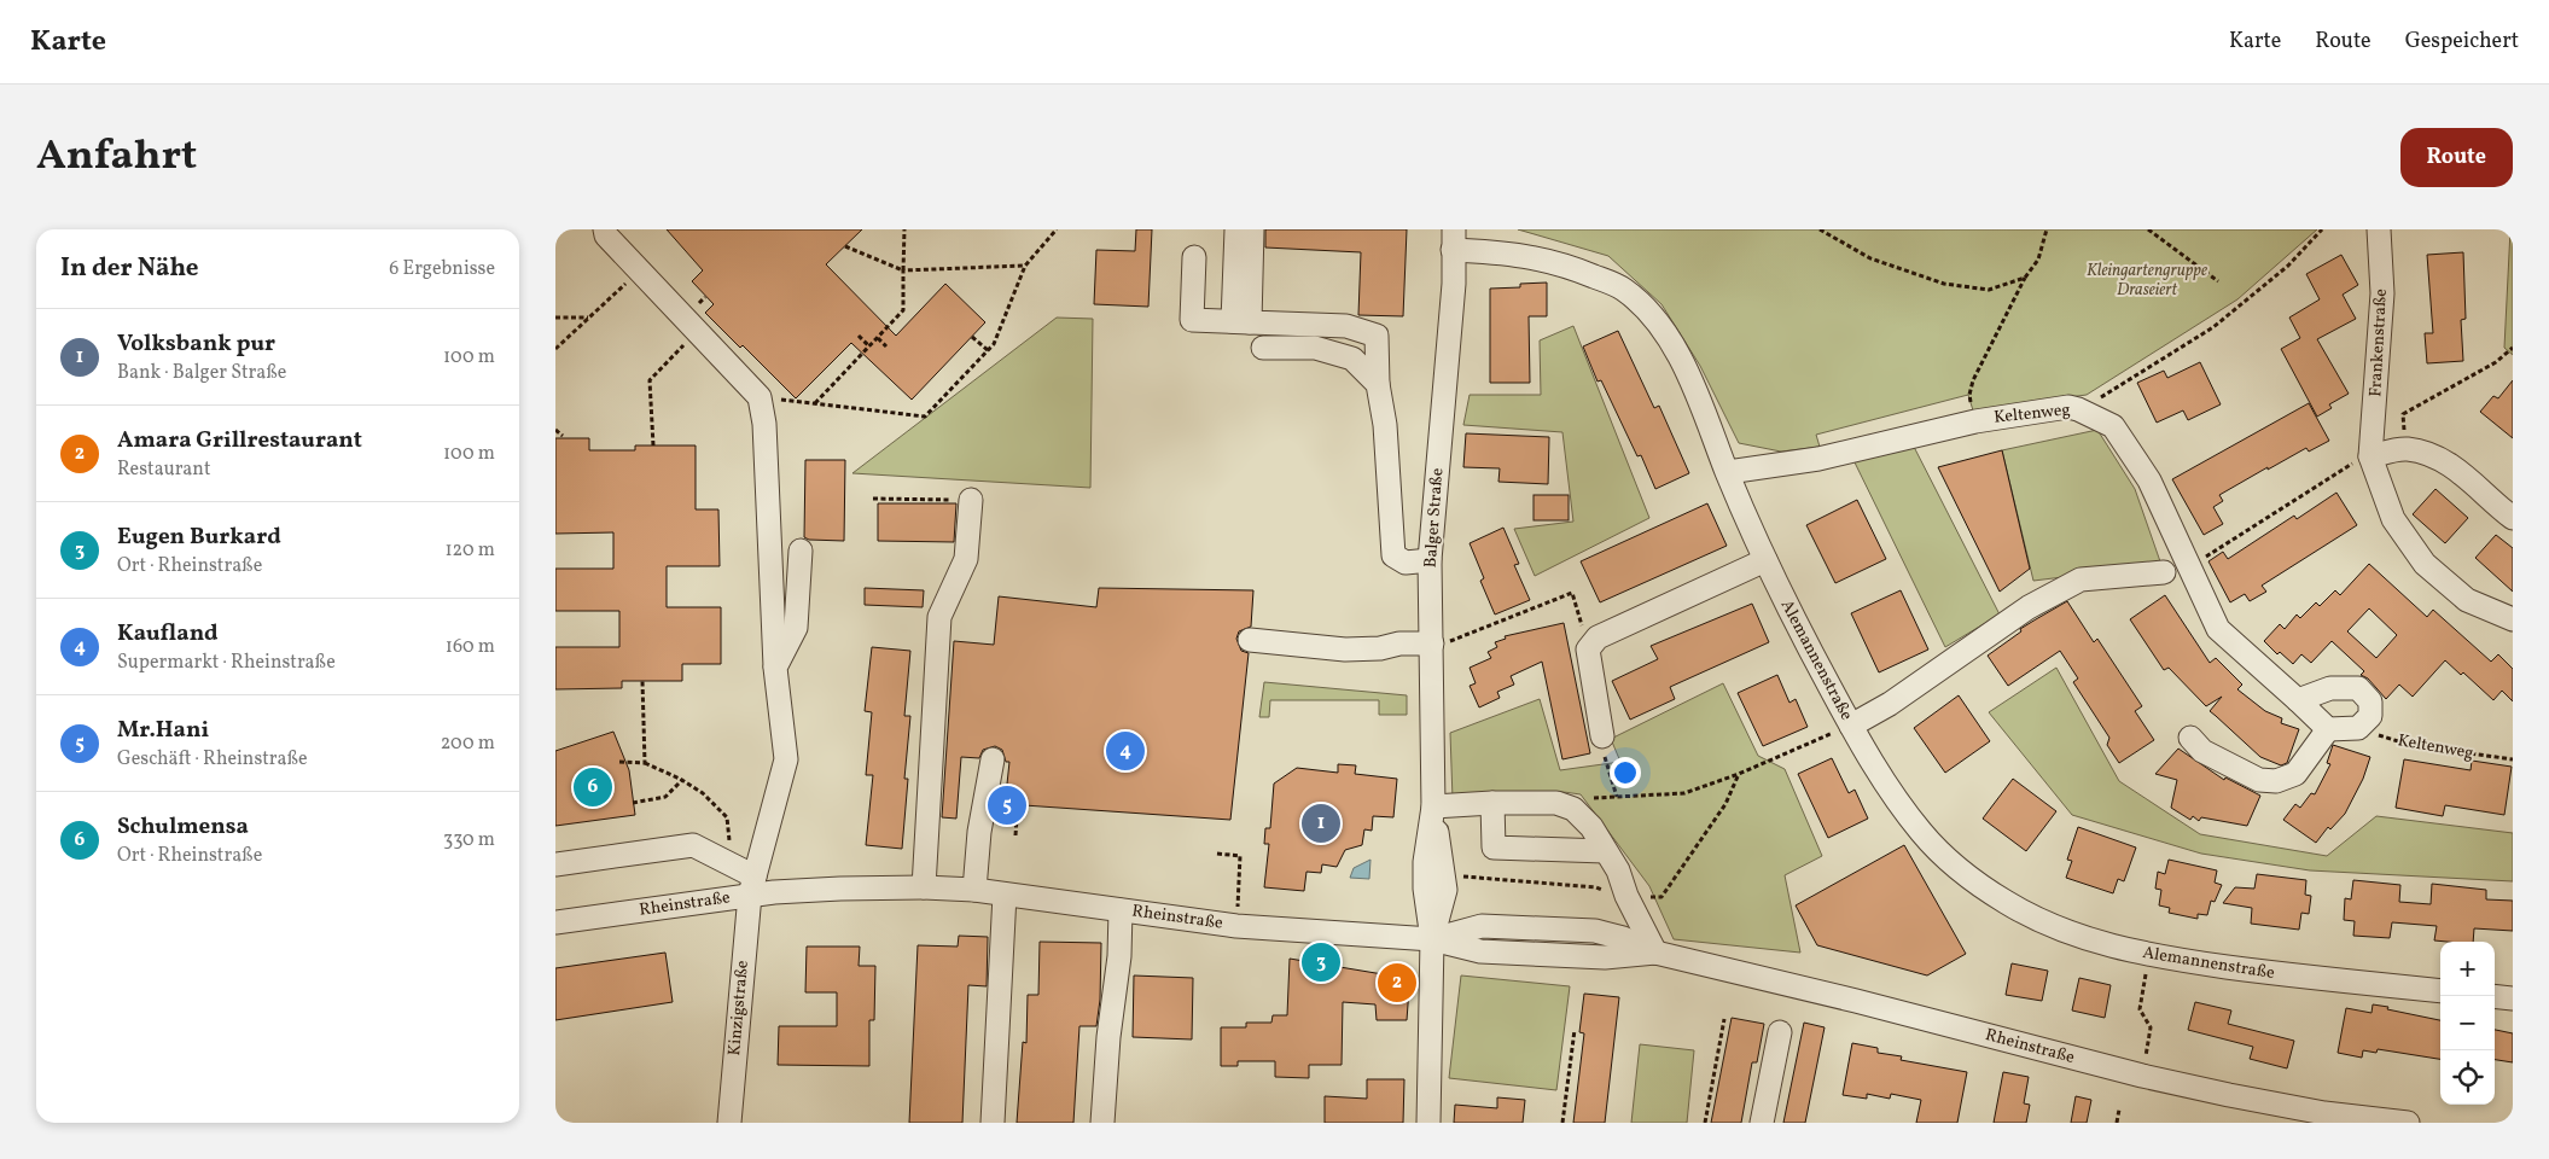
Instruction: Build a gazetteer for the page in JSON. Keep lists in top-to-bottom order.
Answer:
{
  "streets": {
    "street": [
      "Frankenstraße",
      "Keltenweg",
      "Balger Straße",
      "Alemannenstraße",
      "Rheinstraße",
      "Kinzigstraße"
    ]
  },
  "crossings": [
    ["Keltenweg", "Alemannenstraße"],
    ["Balger Straße", "Alemannenstraße"],
    ["Balger Straße", "Rheinstraße"],
    ["Rheinstraße", "Kinzigstraße"]
  ],
  "parks": ["Kleingartengruppe Draseiert"],
  "page": {
    "header": "Karte",
    "nav": ["Karte", "Route", "Gespeichert"],
    "title": "Anfahrt",
    "buttons": "Route",
    "heading": ["In der Nähe", "6 Ergebnisse"],
    "list": [
      {
        "mark": "1",
        "name": "Volksbank pur",
        "note": "Bank · Balger Straße",
        "value": "100 m"
      },
      {
        "mark": "2",
        "name": "Amara Grillrestaurant",
        "note": "Restaurant",
        "value": "100 m"
      },
      {
        "mark": "3",
        "name": "Eugen Burkard",
        "note": "Ort · Rheinstraße",
        "value": "120 m"
      },
      {
        "mark": "4",
        "name": "Kaufland",
        "note": "Supermarkt · Rheinstraße",
        "value": "160 m"
      },
      {
        "mark": "5",
        "name": "Mr.Hani",
        "note": "Geschäft · Rheinstraße",
        "value": "200 m"
      },
      {
        "mark": "6",
        "name": "Schulmensa",
        "note": "Ort · Rheinstraße",
        "value": "330 m"
      }
    ],
    "pins": [
      "4",
      "6",
      "5",
      "1",
      "3",
      "2"
    ],
    "map_buttons": ["+", "−"]
  }
}
